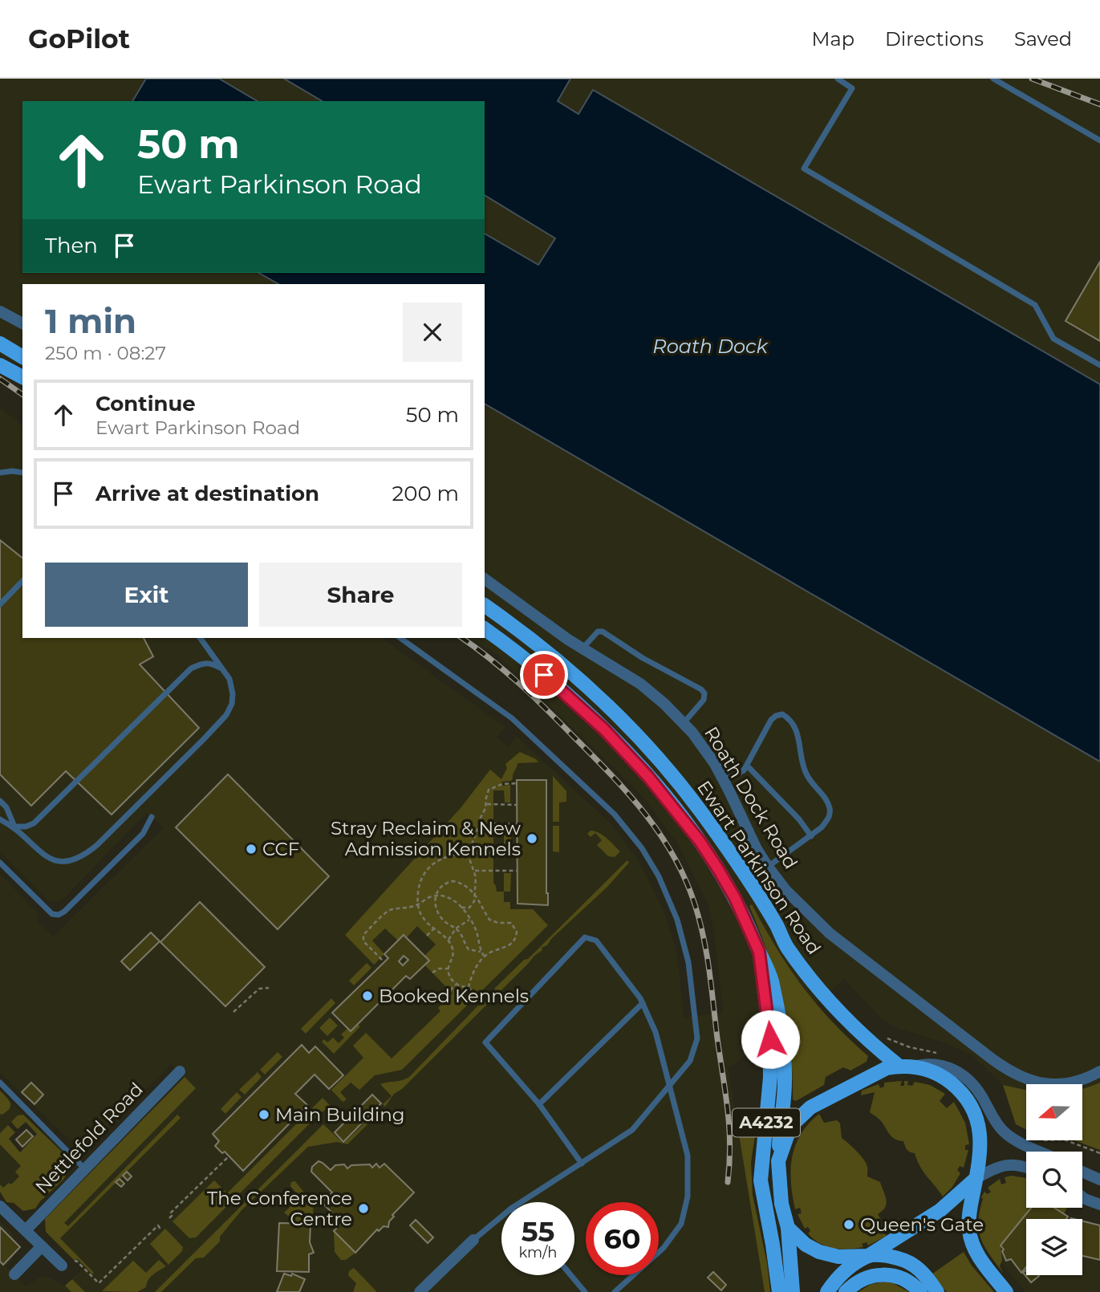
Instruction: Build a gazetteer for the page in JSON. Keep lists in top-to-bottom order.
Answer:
{
  "streets": {
    "main road": ["Ewart Parkinson Road", "A4232"],
    "street": ["Roath Dock Road", "Nettlefold Road"]
  },
  "crossings": [
    ["Ewart Parkinson Road", "A4232"]
  ],
  "water": ["Roath Dock"],
  "places": [
    "Stray Reclaim & New Admission Kennels",
    "CCF",
    "Booked Kennels",
    "Main Building",
    "The Conference Centre",
    "Queen's Gate"
  ],
  "north": "left",
  "page": {
    "header": "GoPilot",
    "nav": ["Map", "Directions", "Saved"],
    "turn": ["50 m", "Ewart Parkinson Road"],
    "then": "Then",
    "heading": ["1 min", "250 m · 08:27"],
    "list": [
      {
        "name": "Continue",
        "note": "Ewart Parkinson Road",
        "value": "50 m"
      },
      {
        "name": "Arrive at destination",
        "value": "200 m"
      }
    ],
    "buttons": ["Exit", "Share"],
    "speed": "55 km/h",
    "limit": "60"
  }
}
